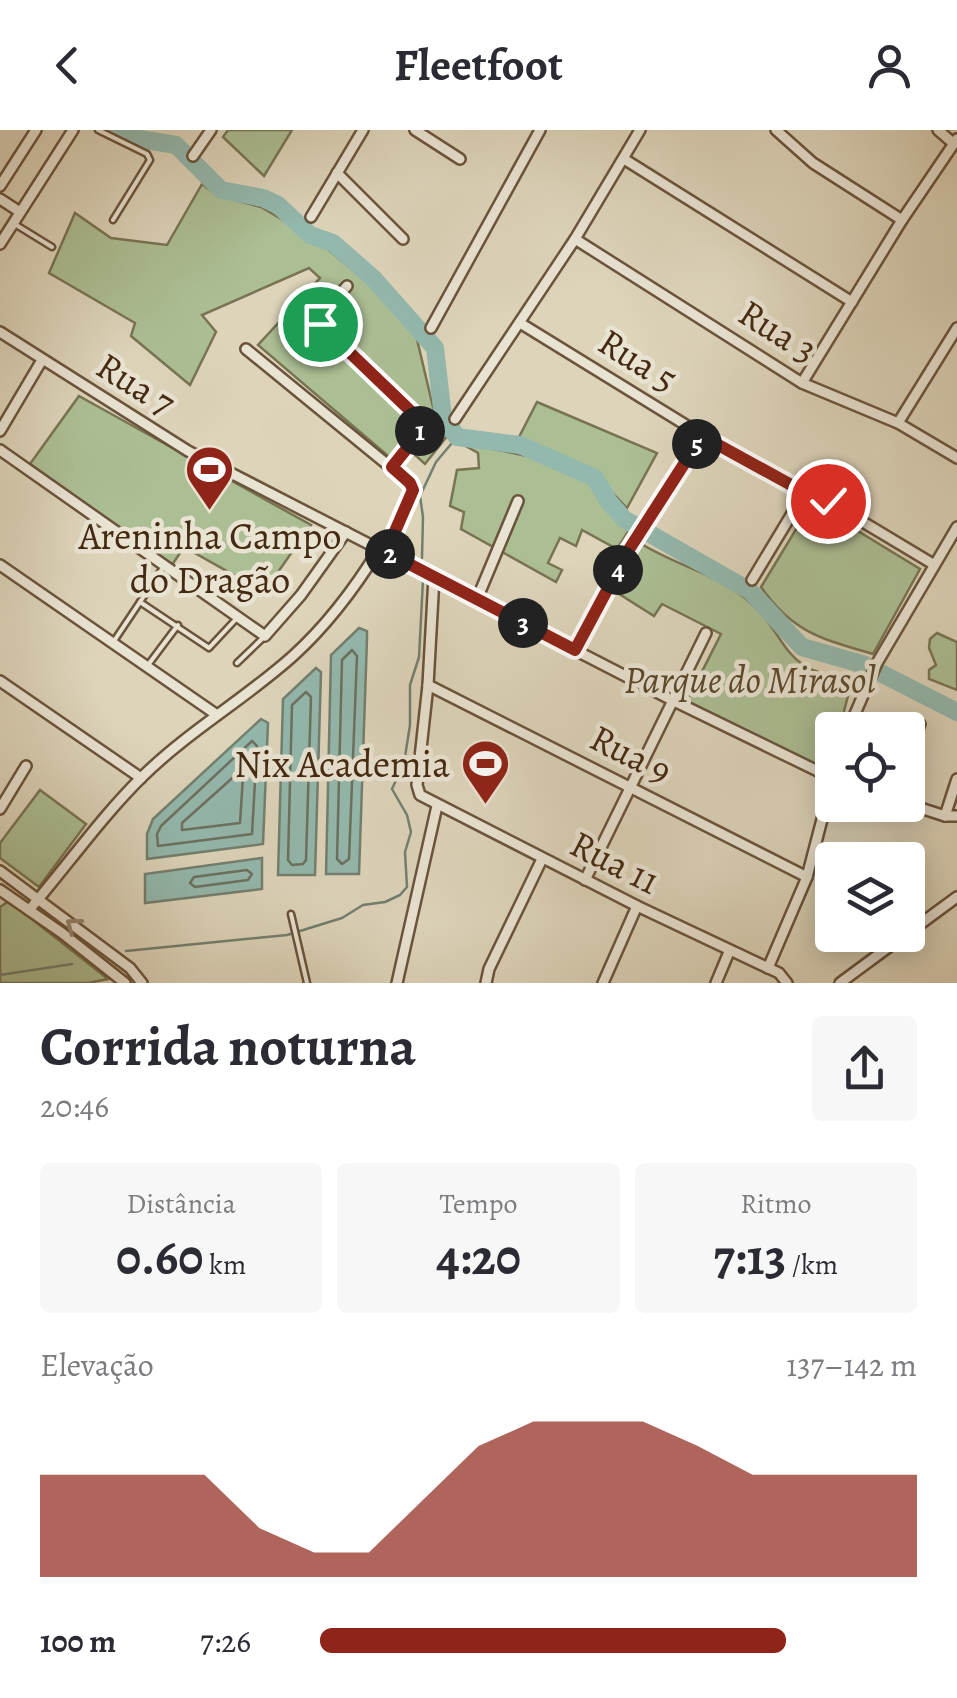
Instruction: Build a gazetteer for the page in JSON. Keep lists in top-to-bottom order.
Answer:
{
  "streets": {
    "street": [
      "Rua 3",
      "Rua 5",
      "Rua 7",
      "Rua 9",
      "Rua 11"
    ]
  },
  "parks": ["Parque do Mirasol"],
  "places": {
    "sports": ["Areninha Campo do Dragão", "Nix Academia"]
  },
  "page": {
    "header": "Fleetfoot",
    "pins": [
      "1",
      "5",
      "2",
      "4",
      "3"
    ],
    "heading": ["Corrida noturna", "20:46"],
    "stats": [
      ["Distância", "0.60 km"],
      ["Tempo", "4:20"],
      ["Ritmo", "7:13 /km"]
    ],
    "chart": ["Elevação", "137–142 m"],
    "list": [
      {
        "name": "100 m",
        "note": "7:26"
      }
    ]
  }
}
